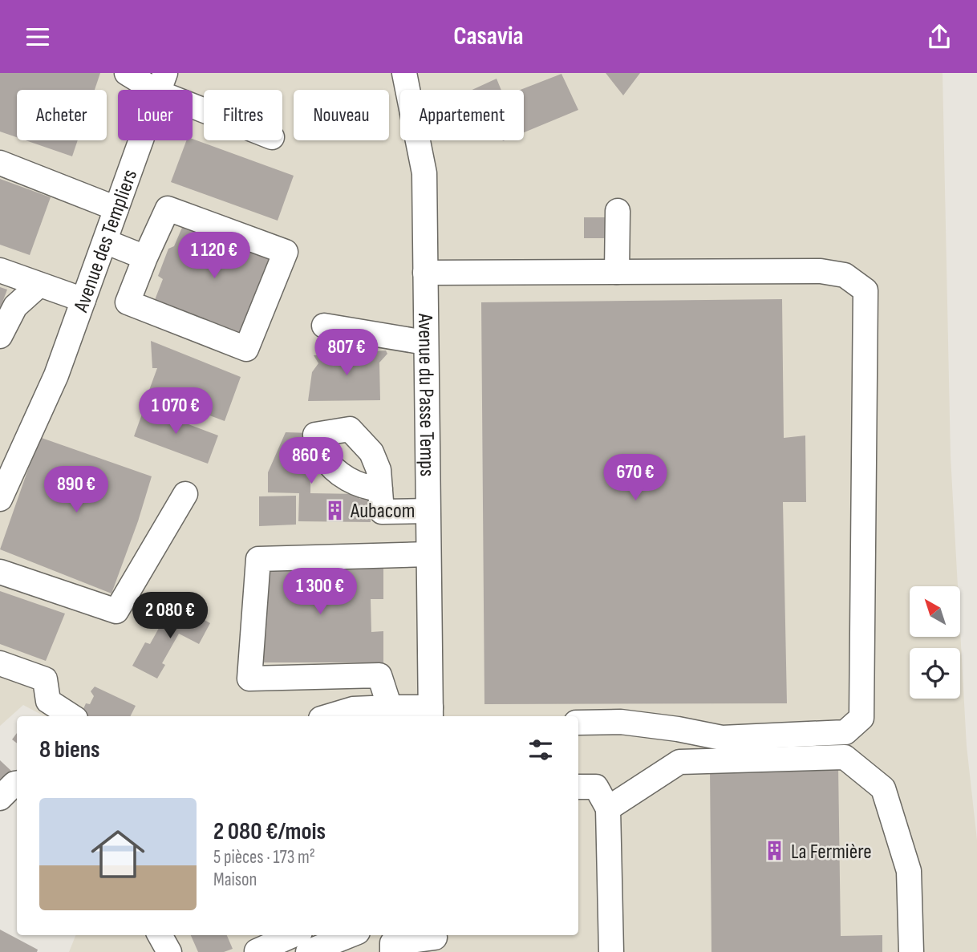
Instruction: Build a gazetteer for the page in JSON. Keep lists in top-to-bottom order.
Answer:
{
  "streets": {
    "street": ["Avenue des Templiers", "Avenue du Passe Temps"]
  },
  "places": {
    "building": ["Aubacom", "La Fermière"]
  },
  "north": "top left",
  "page": {
    "header": "Casavia",
    "chip": [
      "Acheter",
      "Louer",
      "Filtres",
      "Nouveau",
      "Appartement"
    ],
    "price": [
      "1 120 €",
      "807 €",
      "1 070 €",
      "860 €",
      "670 €",
      "890 €",
      "1 300 €",
      "2 080 €"
    ],
    "heading": "8 biens",
    "list": [
      {
        "name": "2 080 €/mois",
        "note": "5 pièces · 173 m² · Maison"
      }
    ]
  }
}
